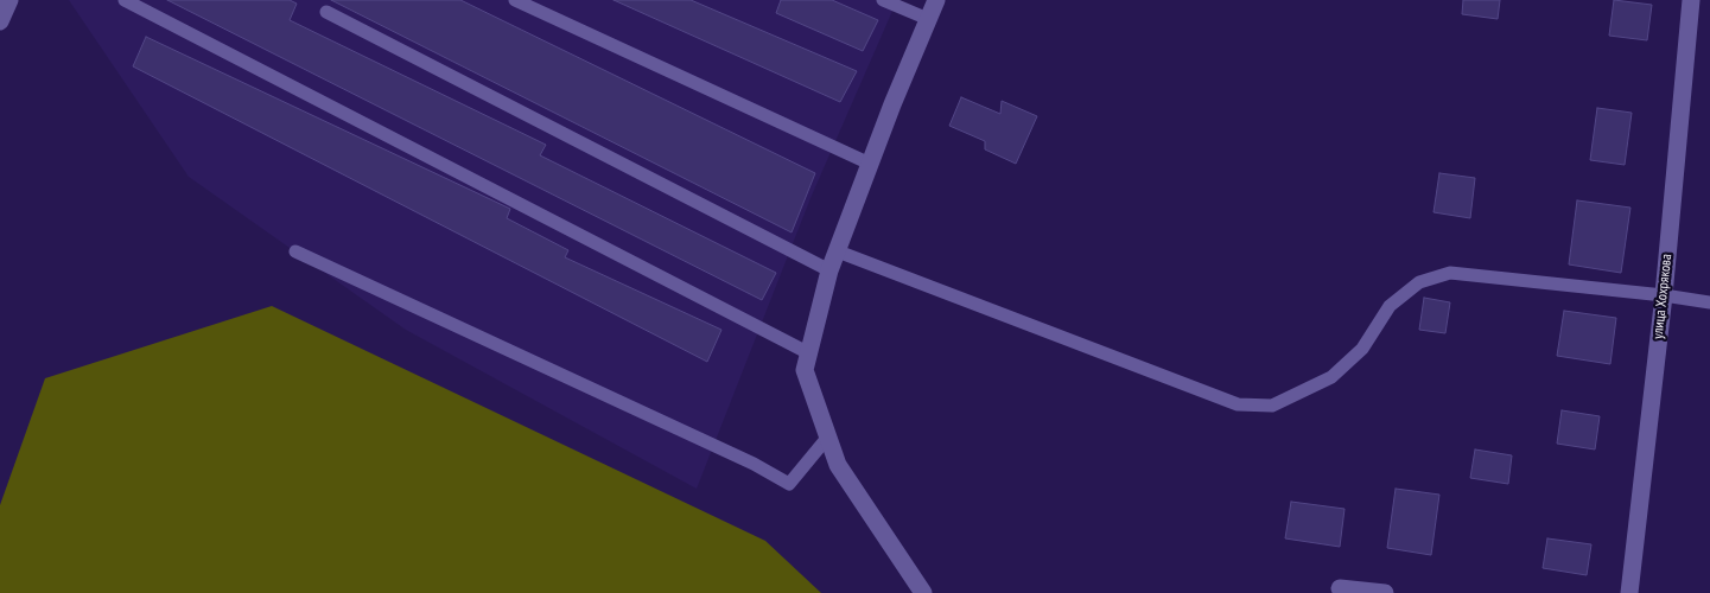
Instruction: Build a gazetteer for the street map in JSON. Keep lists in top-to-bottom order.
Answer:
{
  "streets": {
    "street": ["улица Хохрякова"]
  }
}
